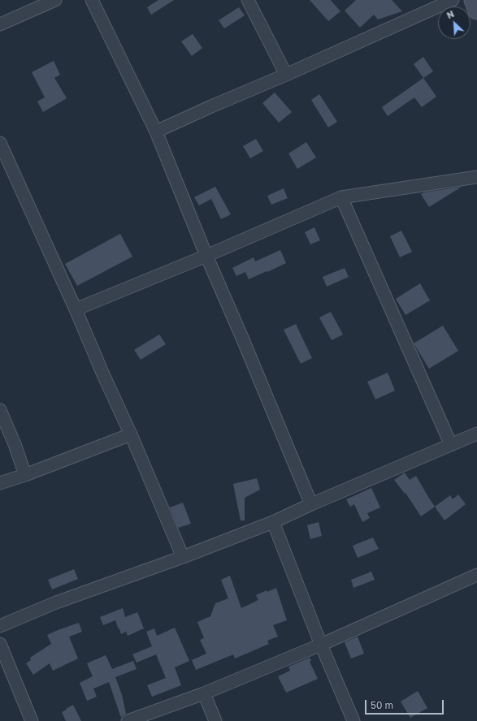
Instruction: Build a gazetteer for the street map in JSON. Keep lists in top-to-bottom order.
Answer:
{
  "scale_bar": "50 m",
  "north": "top left"
}
